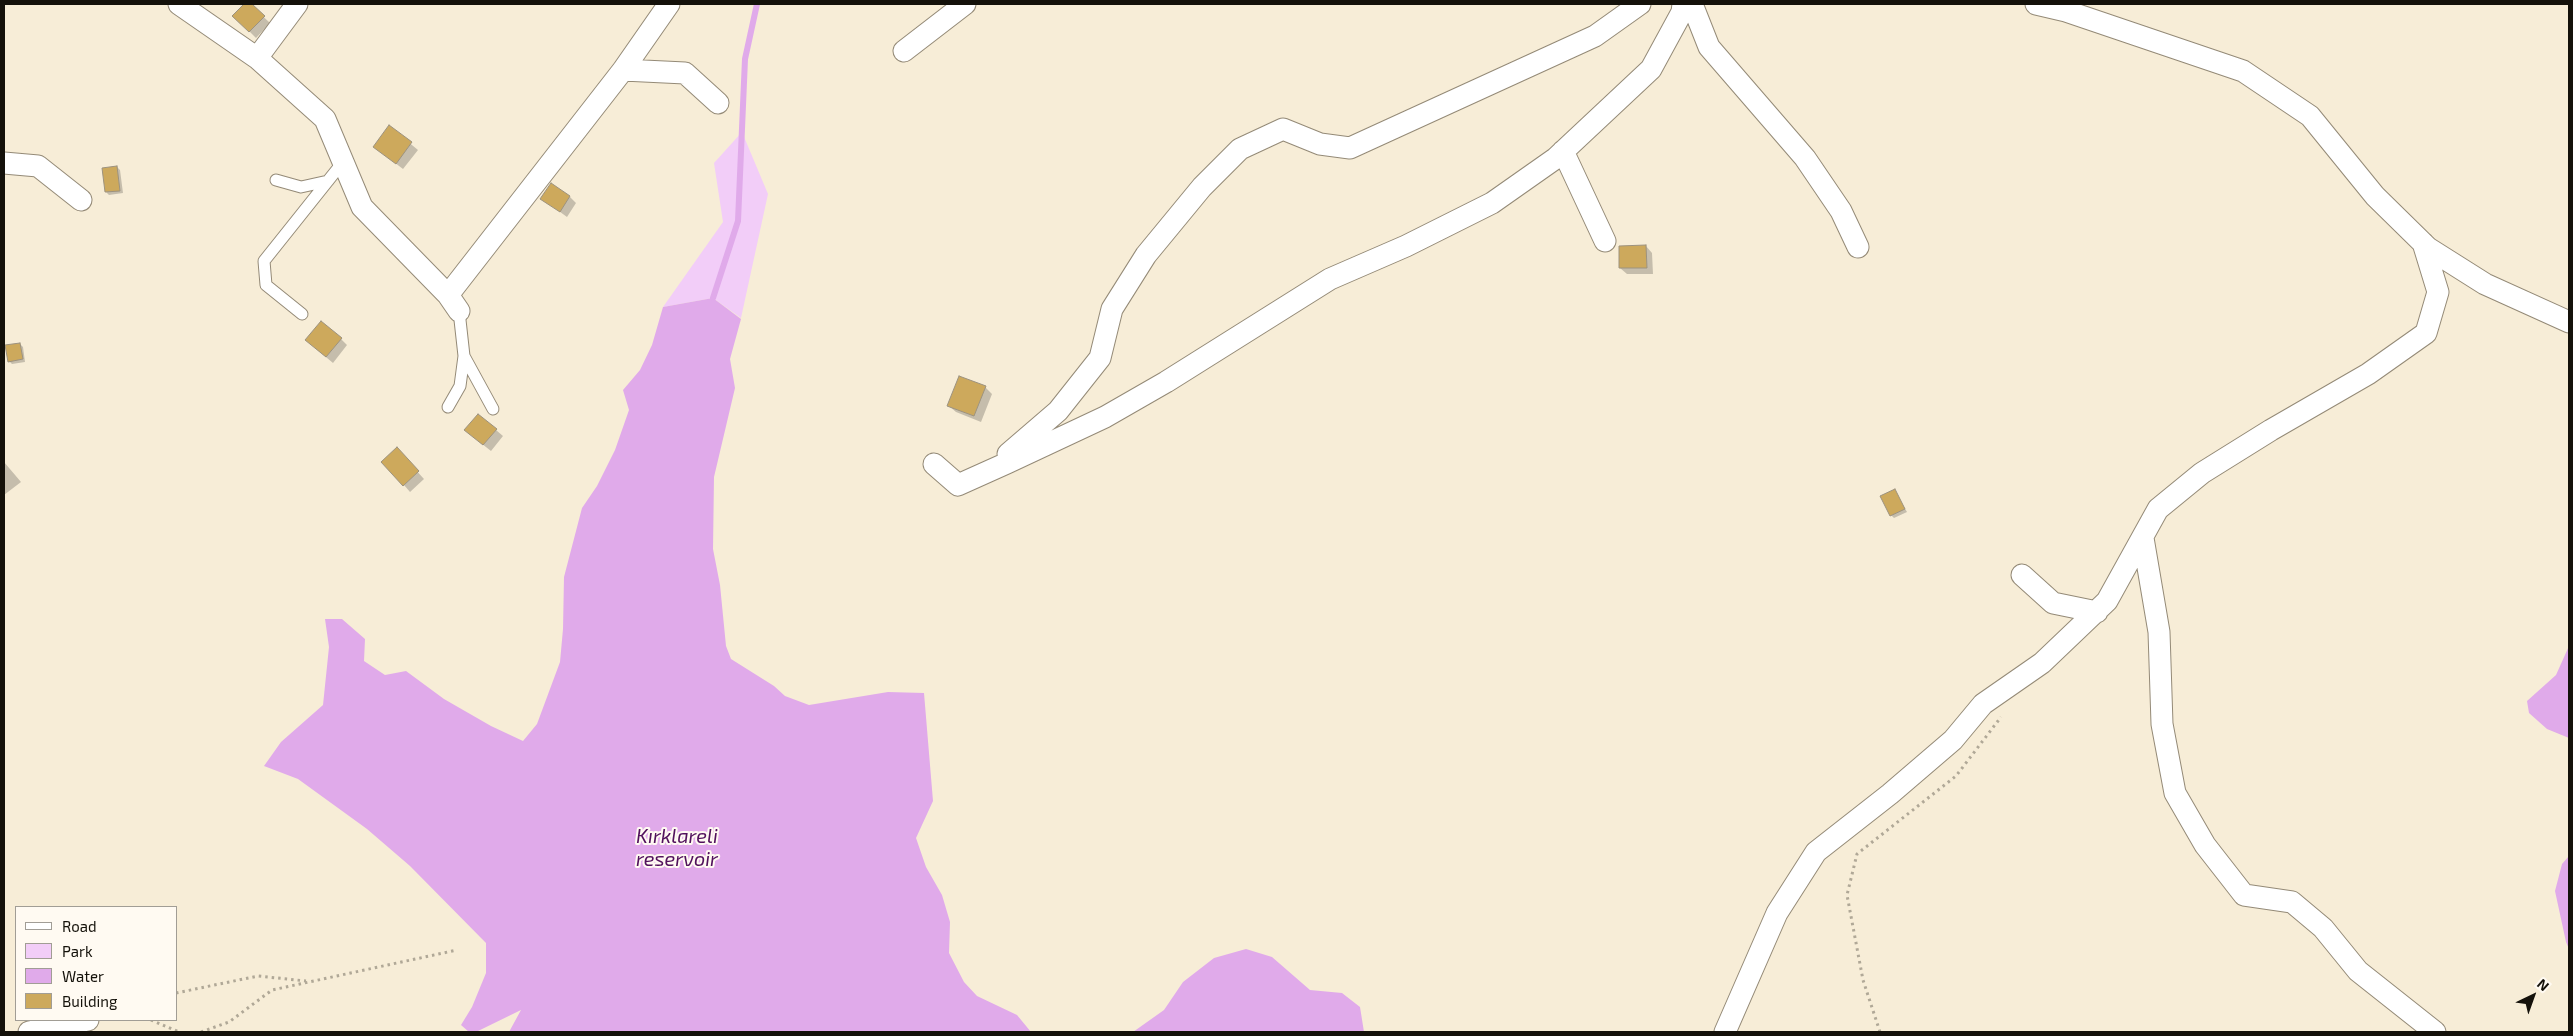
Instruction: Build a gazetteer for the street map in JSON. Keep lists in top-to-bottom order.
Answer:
{
  "water": ["Kırklareli reservoir"],
  "legend": [
    "Road",
    "Park",
    "Water",
    "Building"
  ],
  "north": "top right"
}
